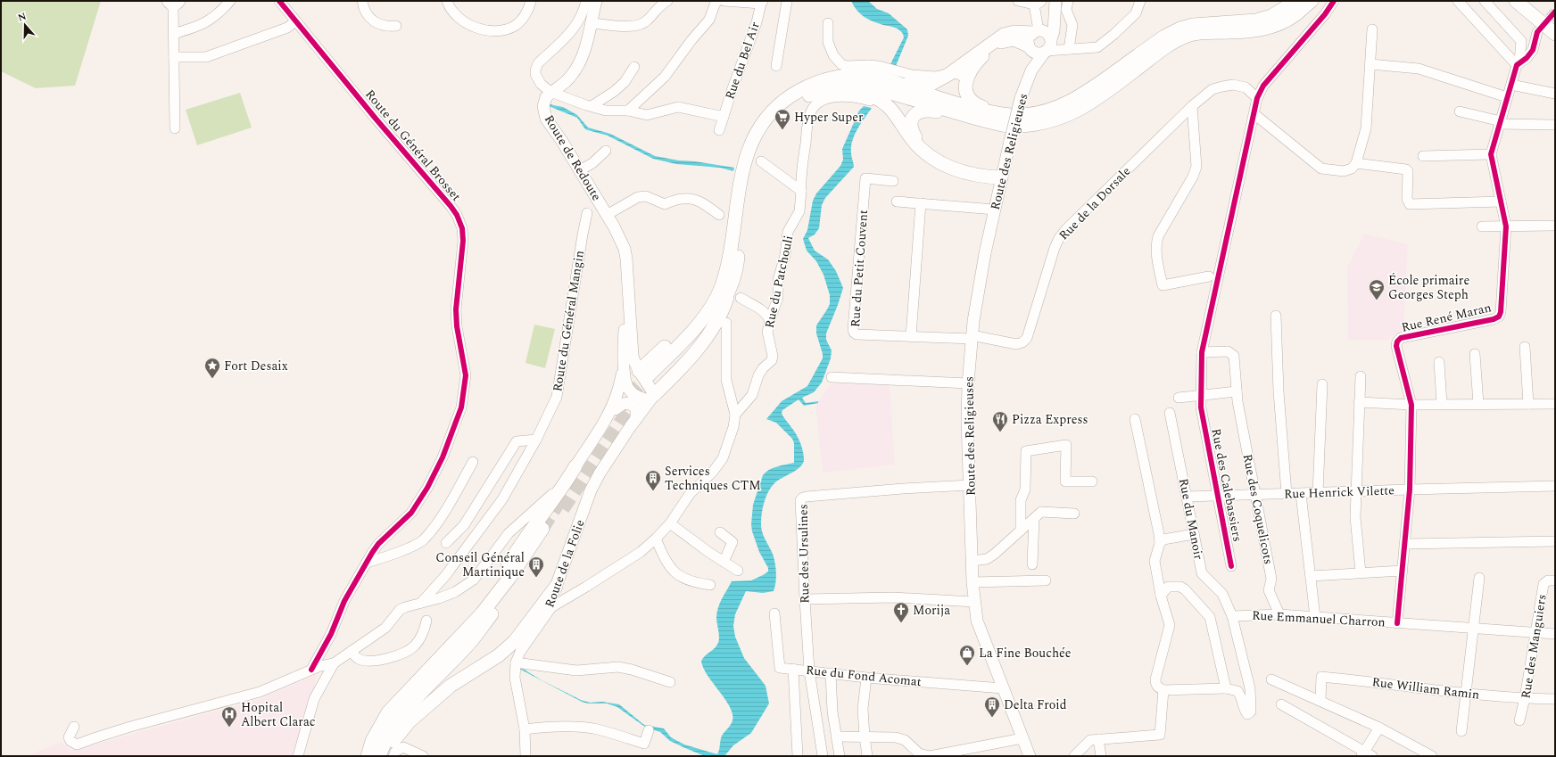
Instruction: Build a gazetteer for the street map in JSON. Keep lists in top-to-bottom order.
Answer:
{
  "streets": {
    "main road": ["Route des Religieuses", "Route de Redoute", "Route de la Folie"],
    "street": [
      "Rue du Bel Air",
      "Route du Général Brosset",
      "Rue de la Dorsale",
      "Rue du Petit Couvent",
      "Rue du Patchouli",
      "Rue René Maran",
      "Route du Général Mangin",
      "Rue des Calebassiers",
      "Rue Henrick Vilette",
      "Rue des Coquelicots",
      "Rue du Manoir",
      "Rue des Ursulines",
      "Rue Emmanuel Charron",
      "Rue des Manguiers",
      "Rue du Fond Acomat",
      "Rue William Ramin"
    ]
  },
  "crossings": [
    ["Route des Religieuses", "Rue de la Dorsale"],
    ["Route des Religieuses", "Rue du Petit Couvent"],
    ["Route des Religieuses", "Rue des Ursulines"],
    ["Route des Religieuses", "Rue du Fond Acomat"],
    ["Rue de la Dorsale", "Rue du Petit Couvent"],
    ["Rue de la Dorsale", "Rue des Calebassiers"],
    ["Rue des Calebassiers", "Rue Henrick Vilette"],
    ["Rue des Calebassiers", "Rue des Coquelicots"],
    ["Rue Henrick Vilette", "Rue des Coquelicots"],
    ["Rue Henrick Vilette", "Rue du Manoir"],
    ["Rue des Coquelicots", "Rue Emmanuel Charron"],
    ["Rue du Manoir", "Rue Emmanuel Charron"],
    ["Rue des Ursulines", "Rue du Fond Acomat"],
    ["Rue Emmanuel Charron", "Rue des Manguiers"],
    ["Rue des Manguiers", "Rue William Ramin"]
  ],
  "places": {
    "supermarket": ["Hyper Super"],
    "school or university": ["École primaire Georges Steph"],
    "place": ["Fort Desaix"],
    "restaurant": ["Pizza Express"],
    "building": ["Services Techniques CTM", "Conseil Général Martinique", "Delta Froid"],
    "church": ["Morija"],
    "shop": ["La Fine Bouchée"],
    "hospital": ["Hopital Albert Clarac"]
  },
  "north": "top"
}
